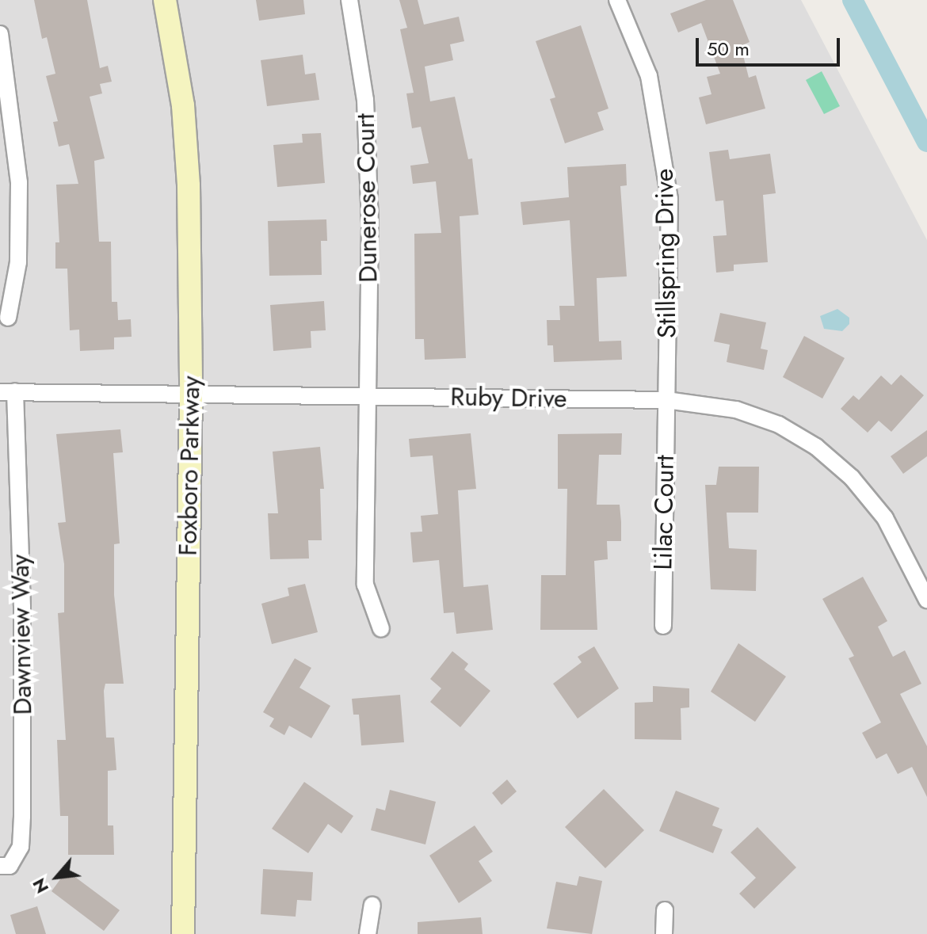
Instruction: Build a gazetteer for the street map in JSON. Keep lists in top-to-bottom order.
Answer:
{
  "streets": {
    "main road": ["Foxboro Parkway"],
    "street": [
      "Dunerose Court",
      "Stillspring Drive",
      "Ruby Drive",
      "Lilac Court",
      "Dawnview Way"
    ]
  },
  "crossings": [
    ["Dunerose Court", "Ruby Drive"],
    ["Stillspring Drive", "Ruby Drive"],
    ["Stillspring Drive", "Lilac Court"],
    ["Ruby Drive", "Foxboro Parkway"],
    ["Ruby Drive", "Lilac Court"],
    ["Ruby Drive", "Dawnview Way"]
  ],
  "scale_bar": "50 m",
  "north": "bottom left"
}
